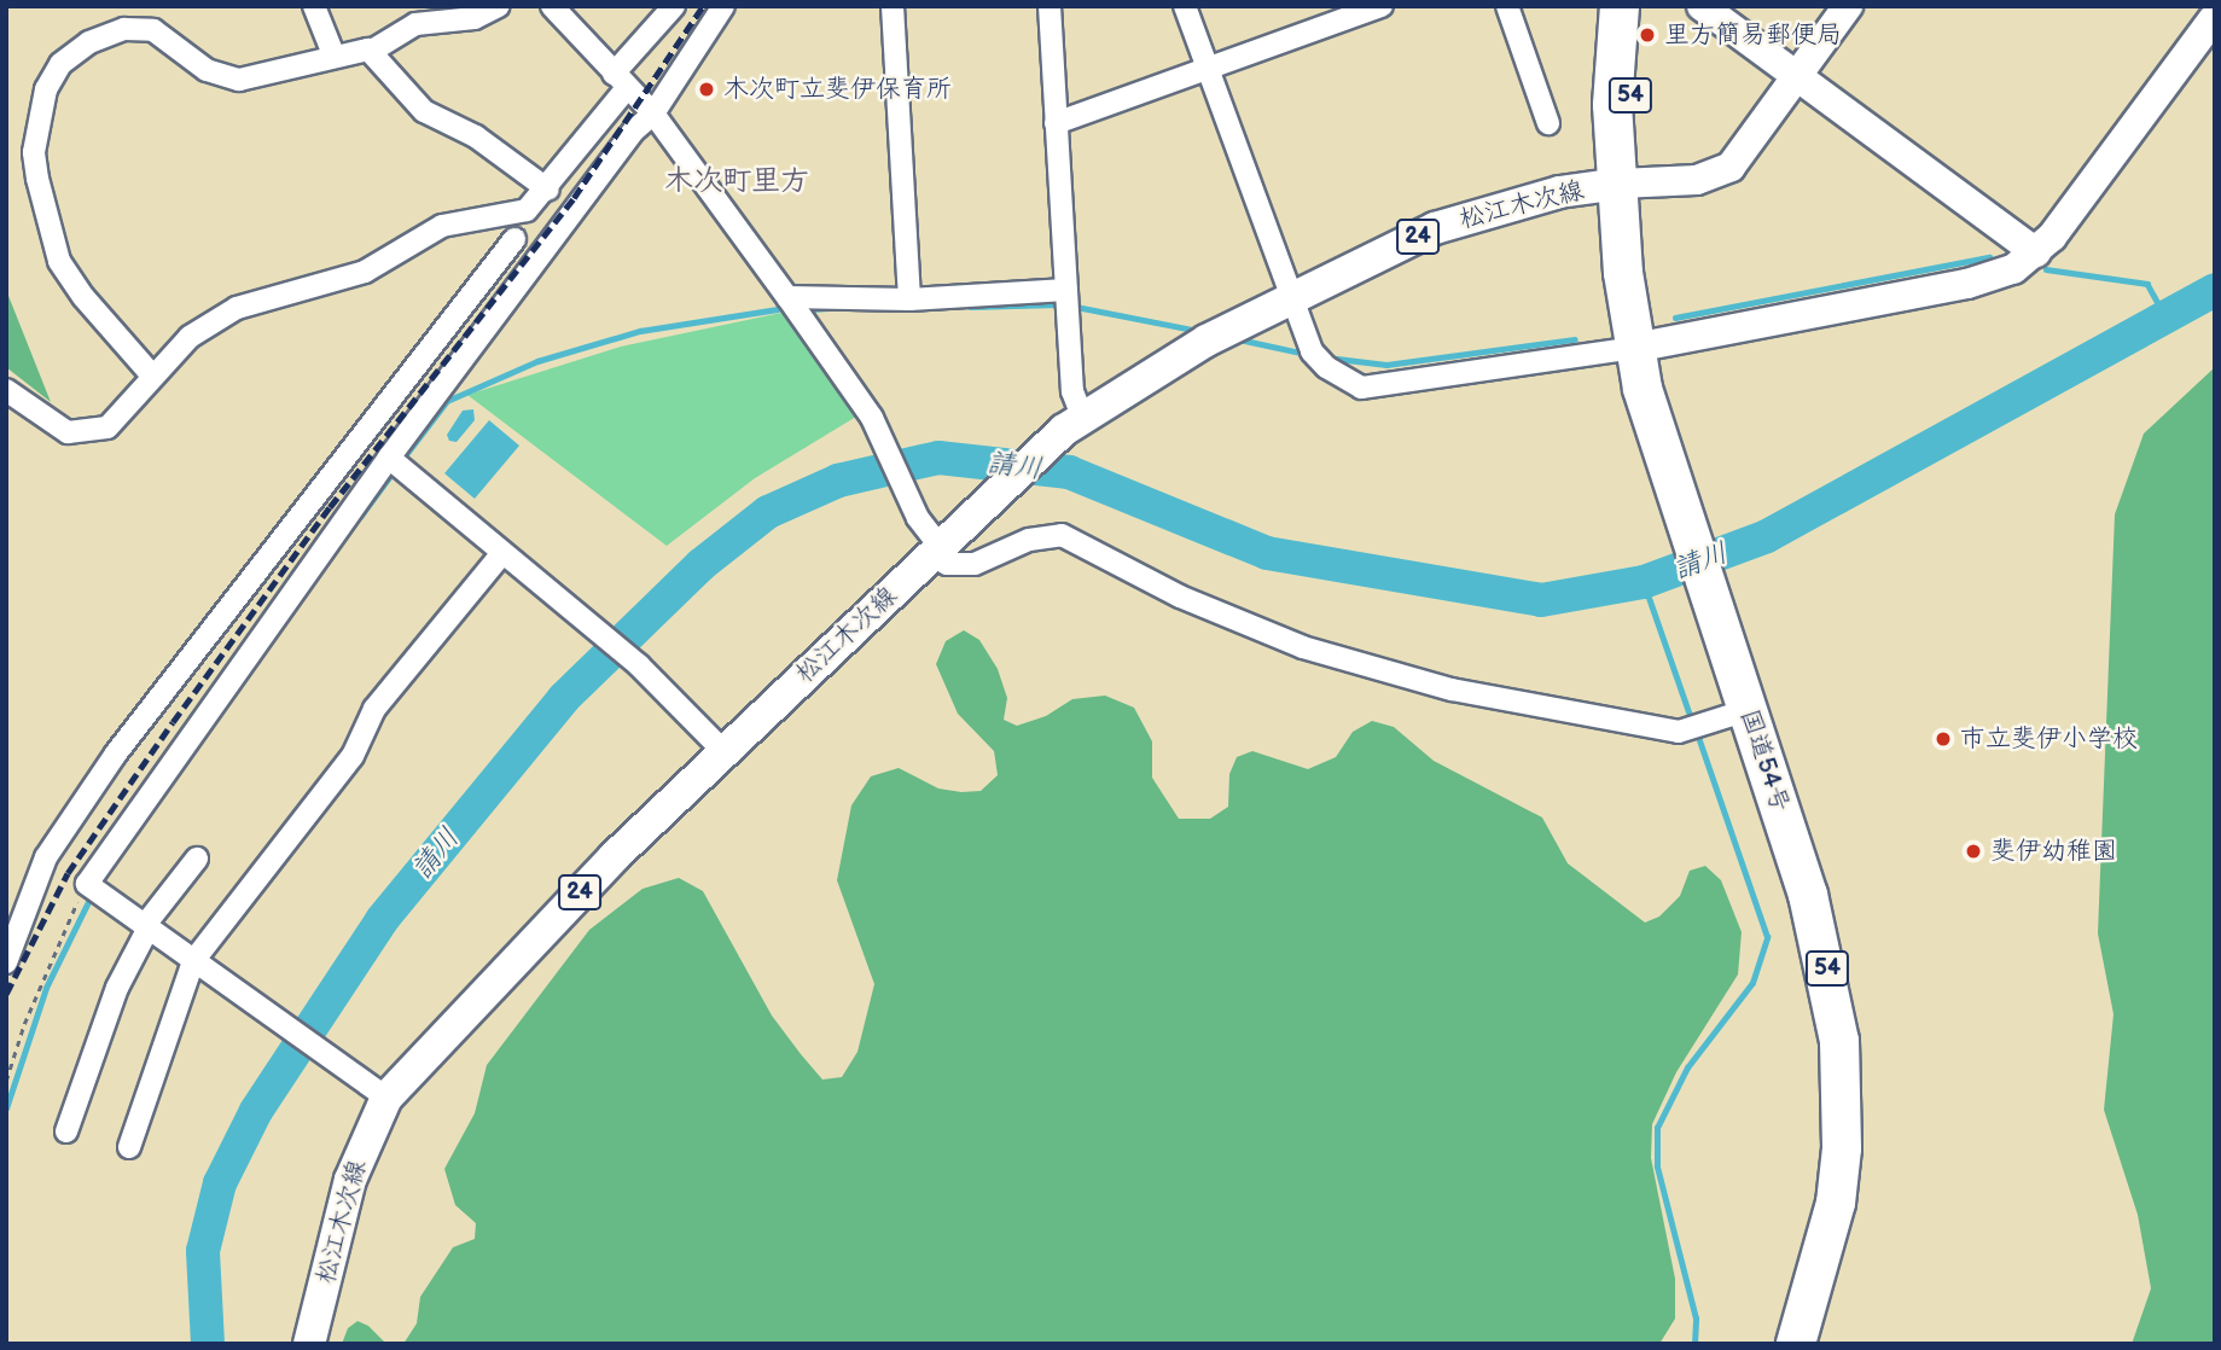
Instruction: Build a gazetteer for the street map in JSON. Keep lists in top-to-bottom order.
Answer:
{
  "streets": {
    "highway": ["54", "国道54号"],
    "main road": ["松江木次線", "24"]
  },
  "crossings": [
    ["松江木次線", "国道54号"]
  ],
  "districts": ["木次町里方"],
  "water": ["請川"],
  "places": [
    "里方簡易郵便局",
    "木次町立斐伊保育所",
    "市立斐伊小学校",
    "斐伊幼稚園"
  ]
}
